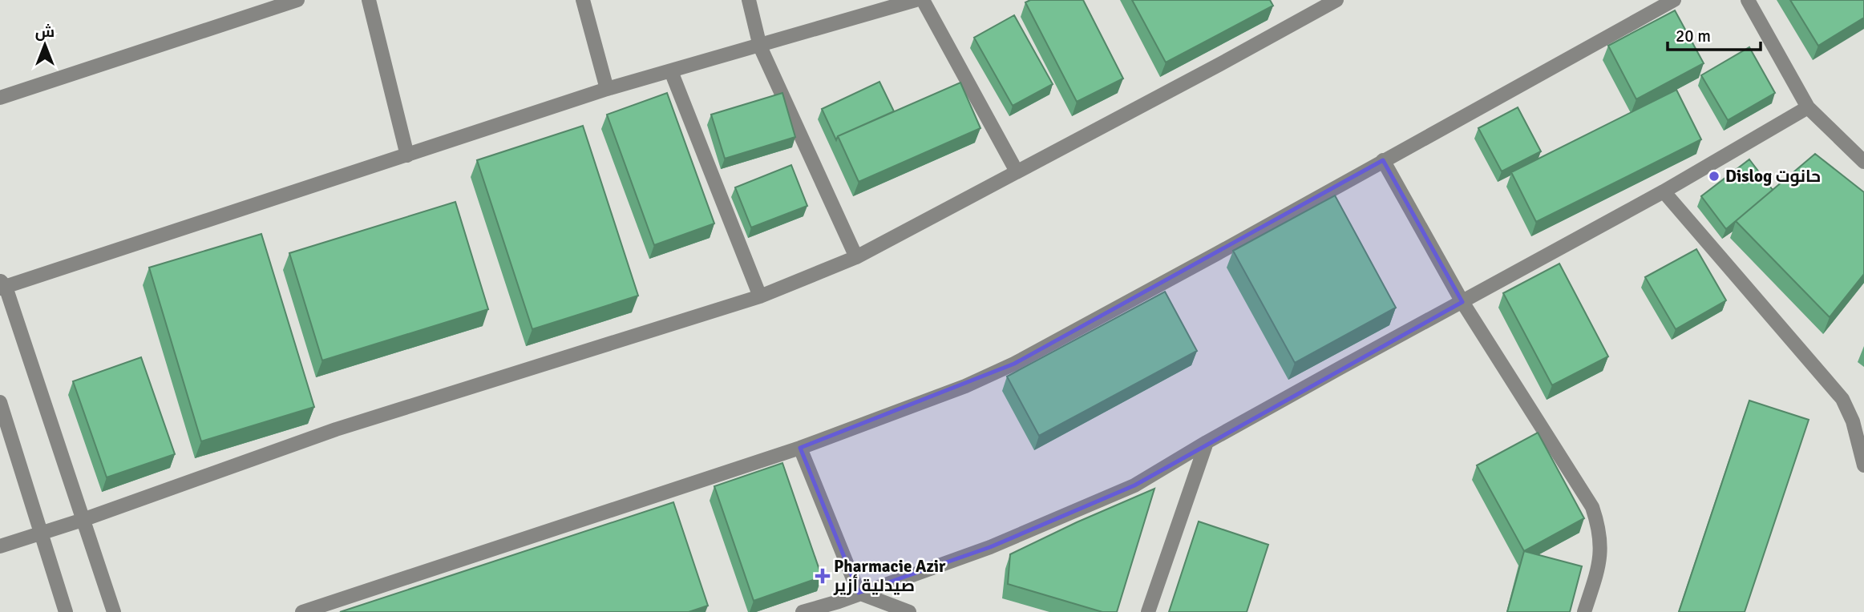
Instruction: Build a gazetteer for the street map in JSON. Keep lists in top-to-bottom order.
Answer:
{
  "places": {
    "other": ["Dislog حانوت"],
    "health": ["Pharmacie Azir صيدلية أزير"]
  },
  "scale_bar": "20 m",
  "north": "top"
}
